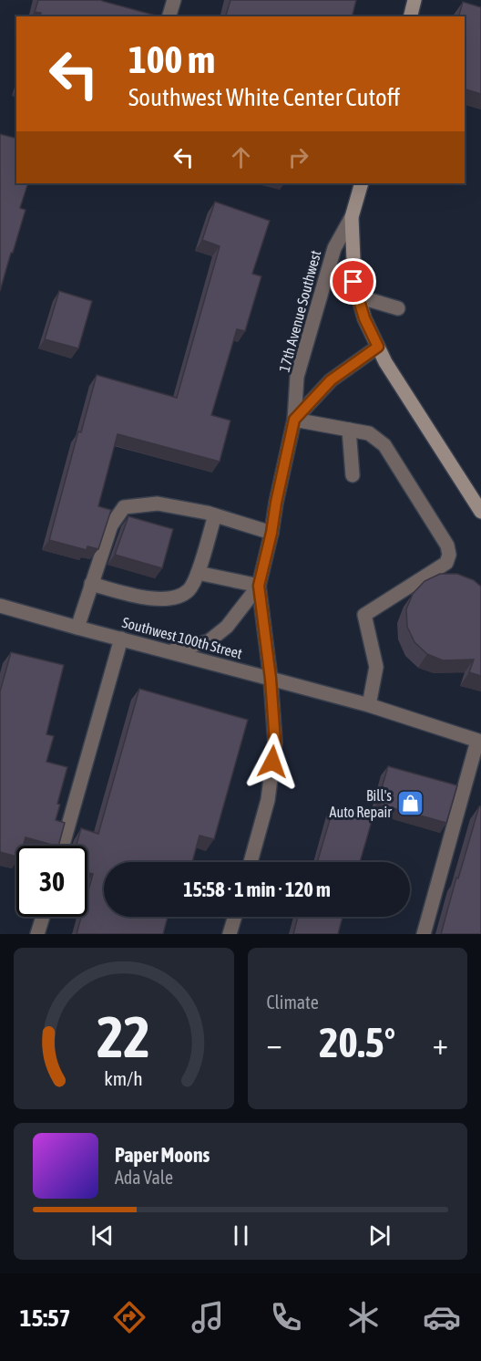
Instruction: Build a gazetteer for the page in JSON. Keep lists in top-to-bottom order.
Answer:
{
  "streets": {
    "main road": ["17th Avenue Southwest"],
    "street": ["Southwest 100th Street"]
  },
  "crossings": [
    ["17th Avenue Southwest", "Southwest 100th Street"]
  ],
  "places": {
    "shop": ["Bill's Auto Repair"]
  },
  "page": {
    "turn": ["100 m", "Southwest White Center Cutoff"],
    "limit": "30",
    "trip": "15:58 · 1 min · 120 m",
    "tile": "Climate",
    "heat": ["−", "20.5°", "+"],
    "song": ["Paper Moons", "Ada Vale"],
    "tabs": "15:57",
    "gauge": ["22", "km/h"]
  }
}
